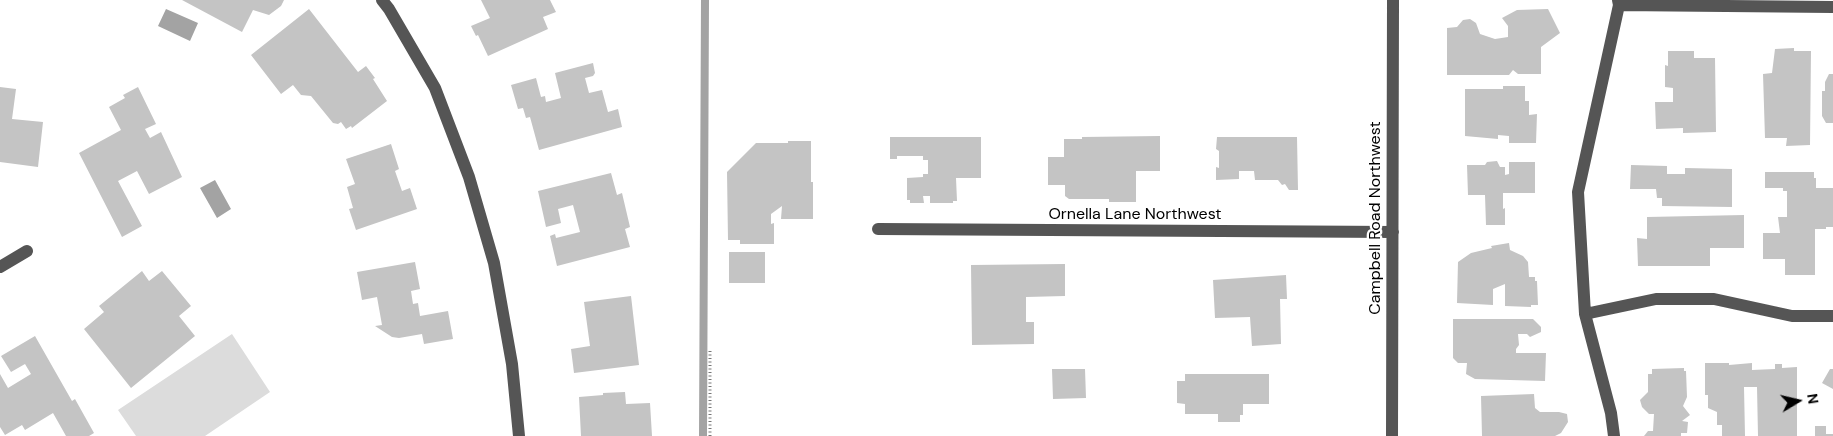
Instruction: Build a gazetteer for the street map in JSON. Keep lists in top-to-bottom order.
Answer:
{
  "streets": {
    "street": ["Ornella Lane Northwest", "Campbell Road Northwest"]
  },
  "crossings": [
    ["Ornella Lane Northwest", "Campbell Road Northwest"]
  ],
  "north": "right"
}
